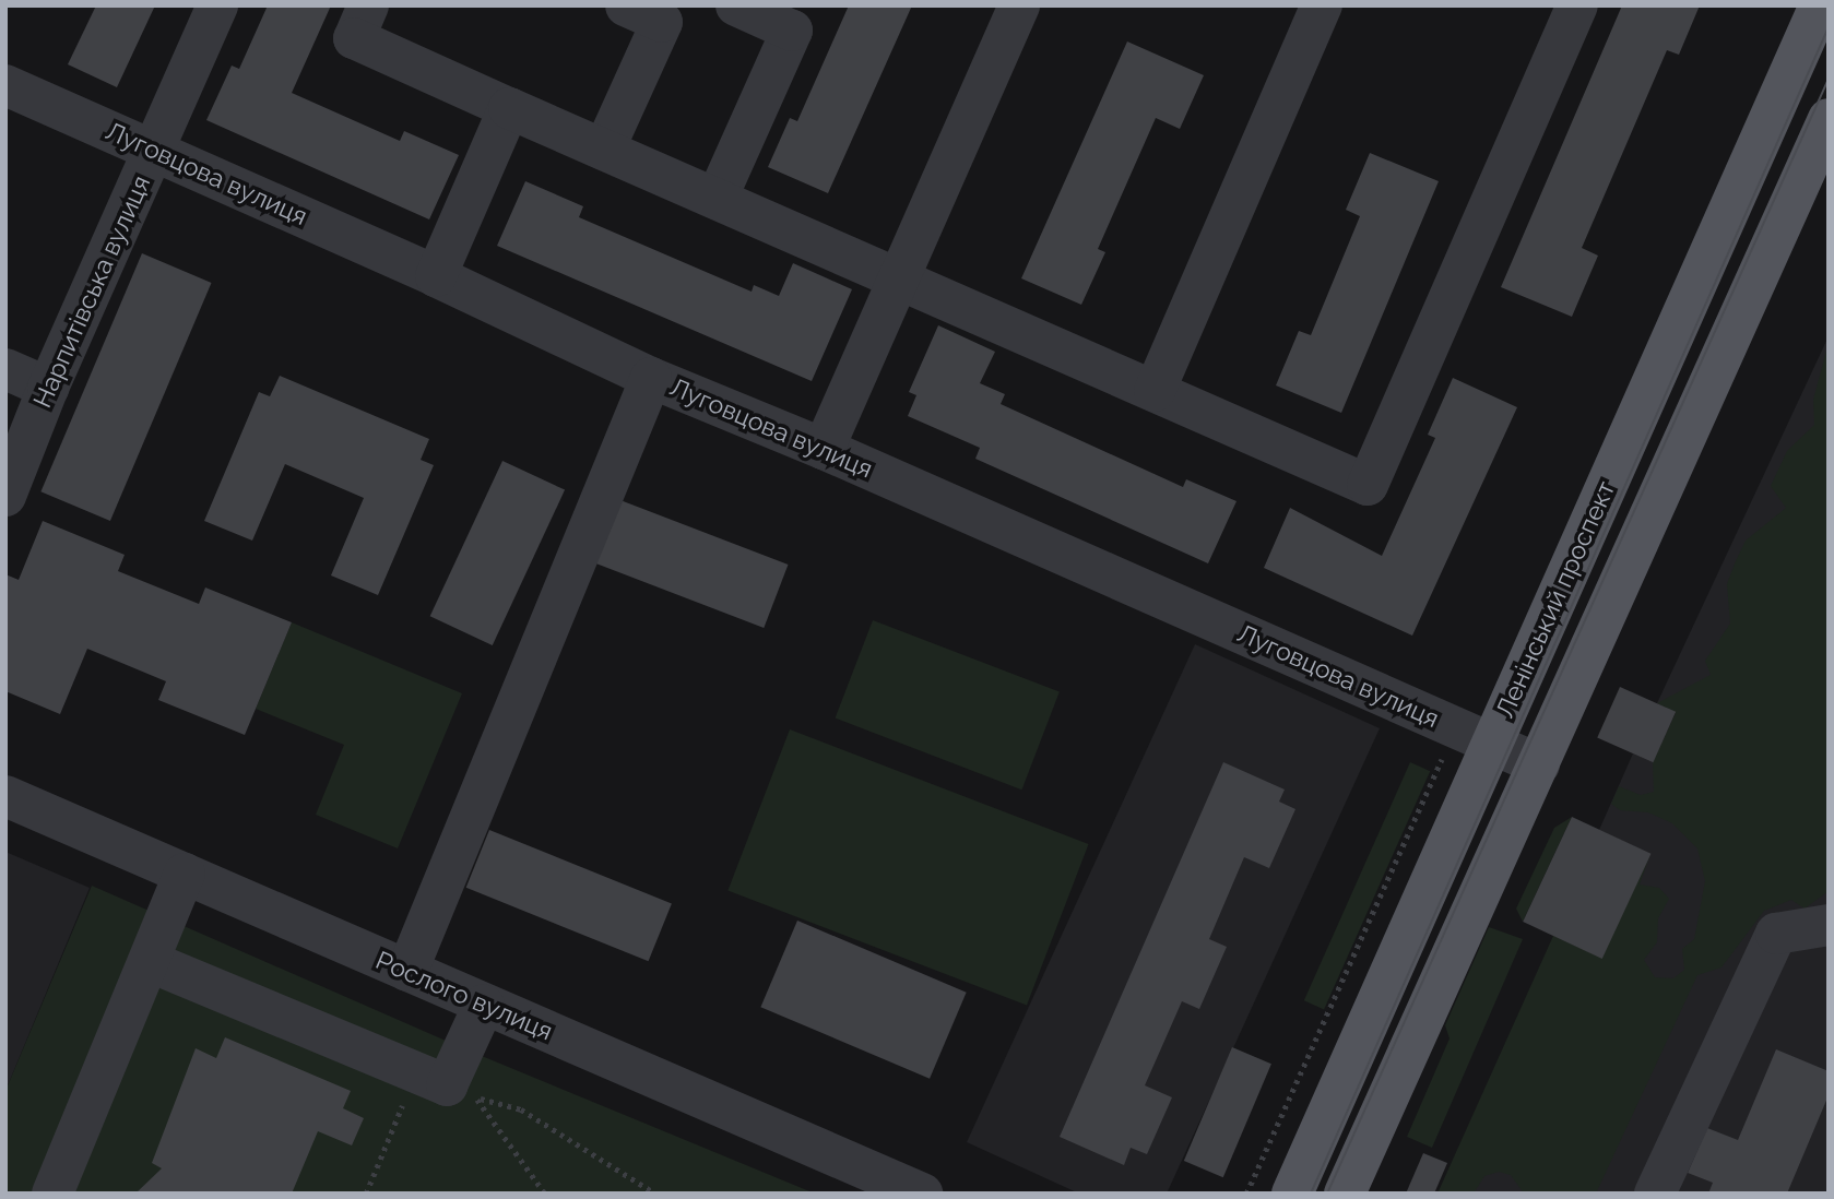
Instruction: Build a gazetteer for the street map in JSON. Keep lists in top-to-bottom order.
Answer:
{
  "streets": {
    "main road": ["Ленінський проспект"],
    "street": ["Луговцова вулиця", "Нарпитівська вулиця", "Рослого вулиця"]
  },
  "crossings": [
    ["Луговцова вулиця", "Нарпитівська вулиця"],
    ["Луговцова вулиця", "Ленінський проспект"]
  ]
}
